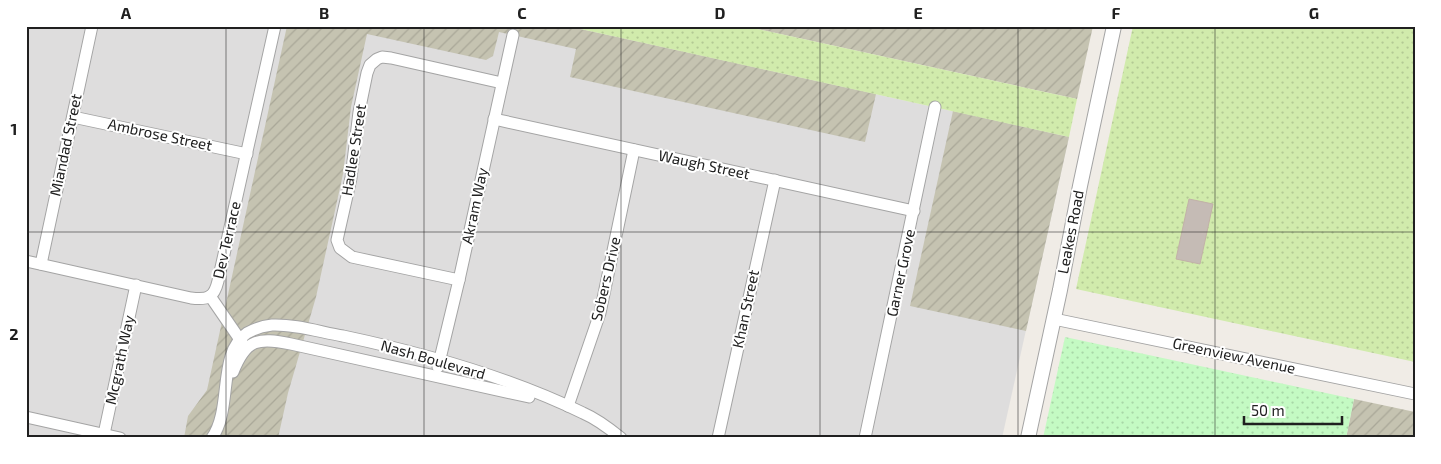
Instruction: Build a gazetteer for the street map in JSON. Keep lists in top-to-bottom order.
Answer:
{
  "streets": {
    "street": [
      "Ambrose Street",
      "Miandad Street",
      "Hadlee Street",
      "Waugh Street",
      "Akram Way",
      "Leakes Road",
      "Dev Terrace",
      "Garner Grove",
      "Sobers Drive",
      "Khan Street",
      "Greenview Avenue",
      "Mcgrath Way",
      "Nash Boulevard"
    ]
  },
  "crossings": [
    ["Ambrose Street", "Miandad Street"],
    ["Ambrose Street", "Dev Terrace"],
    ["Miandad Street", "Dev Terrace"],
    ["Hadlee Street", "Akram Way"],
    ["Waugh Street", "Akram Way"],
    ["Waugh Street", "Garner Grove"],
    ["Waugh Street", "Sobers Drive"],
    ["Waugh Street", "Khan Street"],
    ["Akram Way", "Nash Boulevard"],
    ["Leakes Road", "Greenview Avenue"],
    ["Dev Terrace", "Mcgrath Way"],
    ["Sobers Drive", "Nash Boulevard"]
  ],
  "scale_bar": "50 m",
  "grid": {
    "columns": [
      "A",
      "B",
      "C",
      "D",
      "E",
      "F",
      "G"
    ],
    "rows": ["1", "2"]
  }
}
